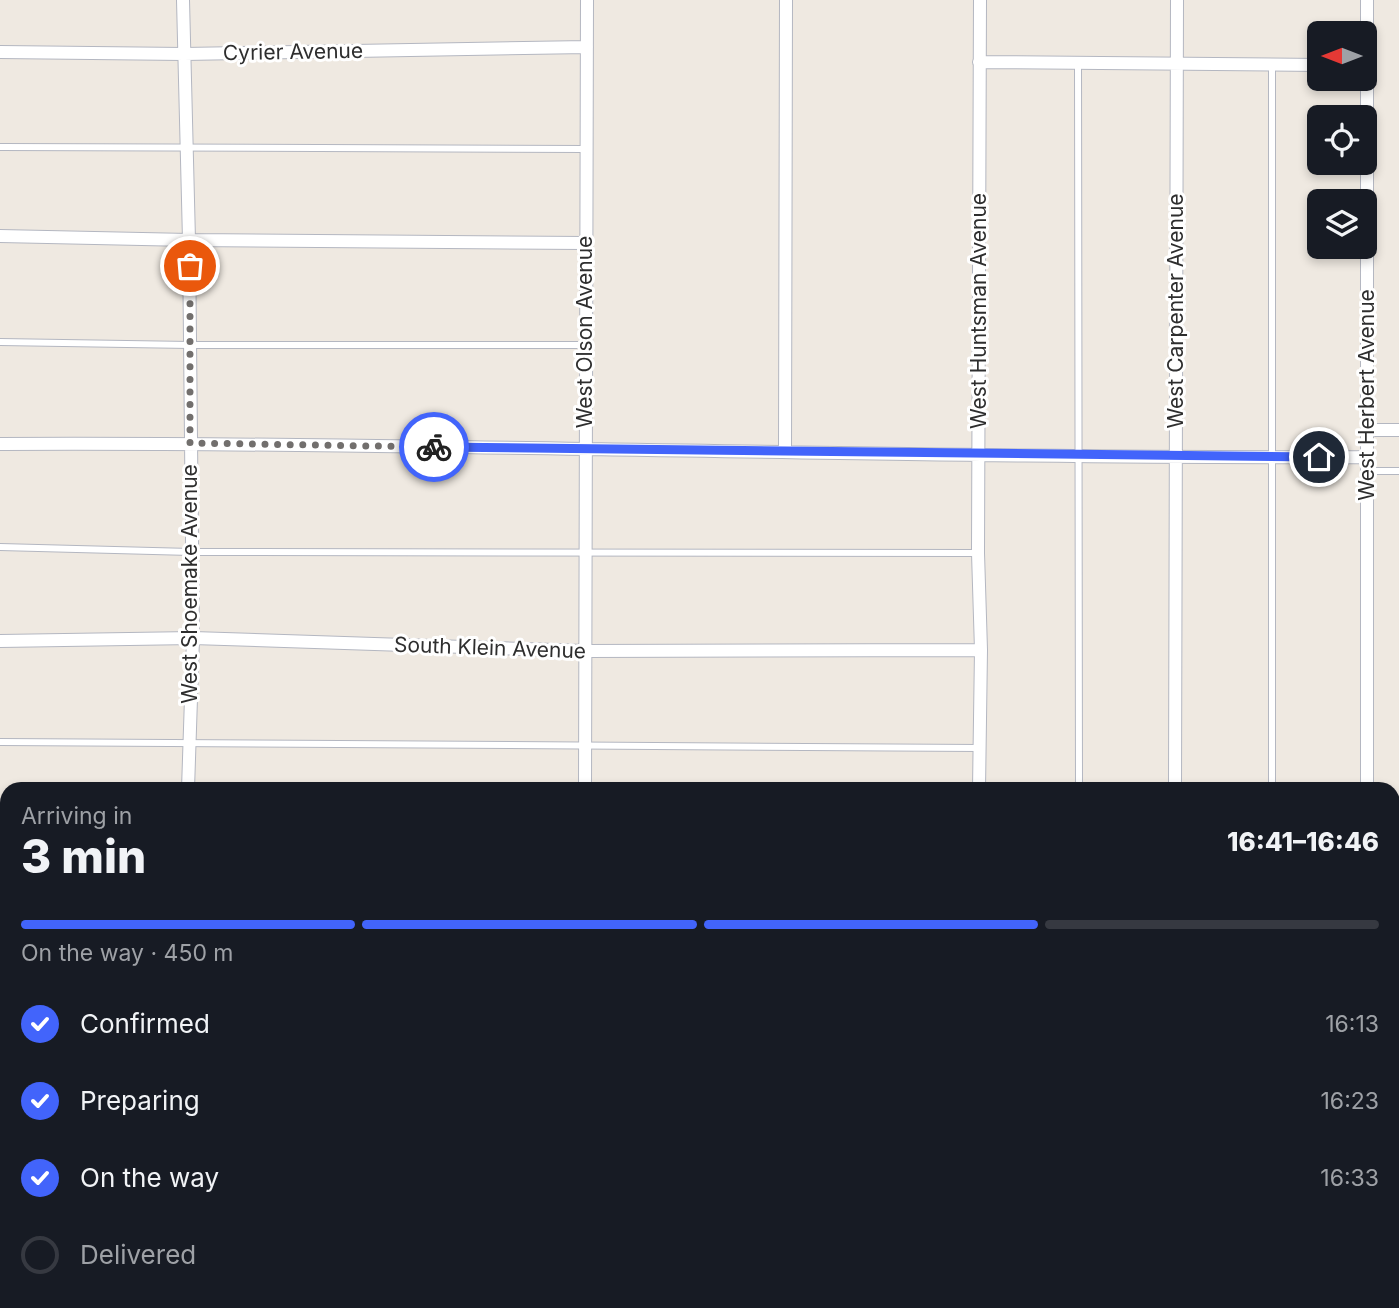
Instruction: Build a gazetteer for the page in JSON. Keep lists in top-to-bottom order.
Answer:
{
  "streets": {
    "street": [
      "Cyrier Avenue",
      "West Huntsman Avenue",
      "West Carpenter Avenue",
      "West Olson Avenue",
      "West Herbert Avenue",
      "West Shoemake Avenue",
      "South Klein Avenue"
    ]
  },
  "crossings": [
    ["Cyrier Avenue", "West Olson Avenue"],
    ["Cyrier Avenue", "West Shoemake Avenue"],
    ["West Huntsman Avenue", "South Klein Avenue"],
    ["West Olson Avenue", "South Klein Avenue"],
    ["West Shoemake Avenue", "South Klein Avenue"]
  ],
  "north": "left",
  "page": {
    "heading": ["3 min", "Arriving in", "16:41–16:46"],
    "bar": "On the way · 450 m",
    "list": [
      ["Confirmed", "16:13"],
      ["Preparing", "16:23"],
      ["On the way", "16:33"],
      "Delivered"
    ]
  }
}
